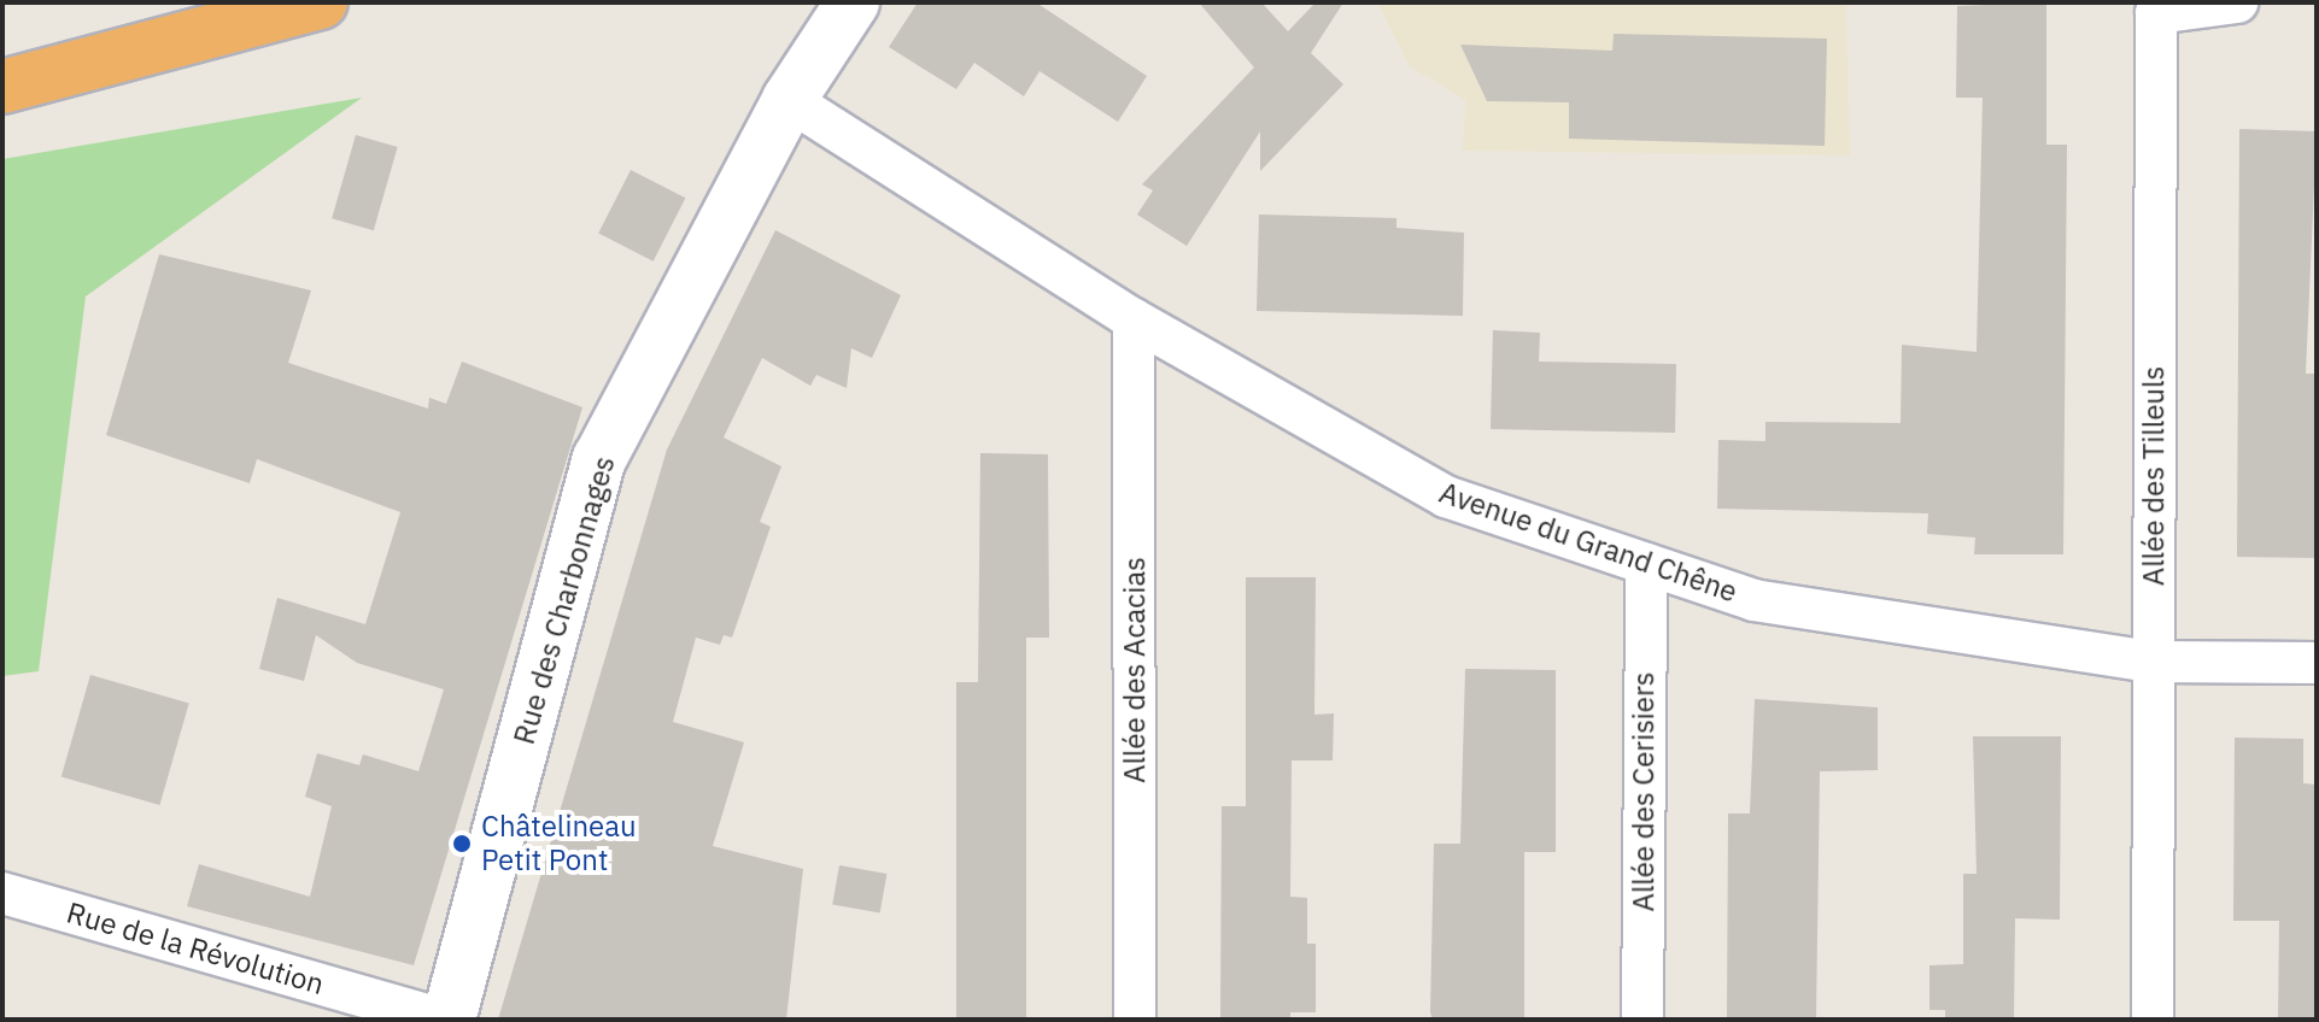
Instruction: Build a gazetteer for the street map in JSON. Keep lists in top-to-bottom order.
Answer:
{
  "streets": {
    "street": [
      "Allée des Tilleuls",
      "Avenue du Grand Chêne",
      "Rue des Charbonnages",
      "Allée des Acacias",
      "Allée des Cerisiers",
      "Rue de la Révolution"
    ]
  },
  "crossings": [
    ["Allée des Tilleuls", "Avenue du Grand Chêne"],
    ["Avenue du Grand Chêne", "Rue des Charbonnages"],
    ["Avenue du Grand Chêne", "Allée des Acacias"],
    ["Avenue du Grand Chêne", "Allée des Cerisiers"],
    ["Rue des Charbonnages", "Rue de la Révolution"]
  ],
  "places": ["Châtelineau Petit Pont"]
}
